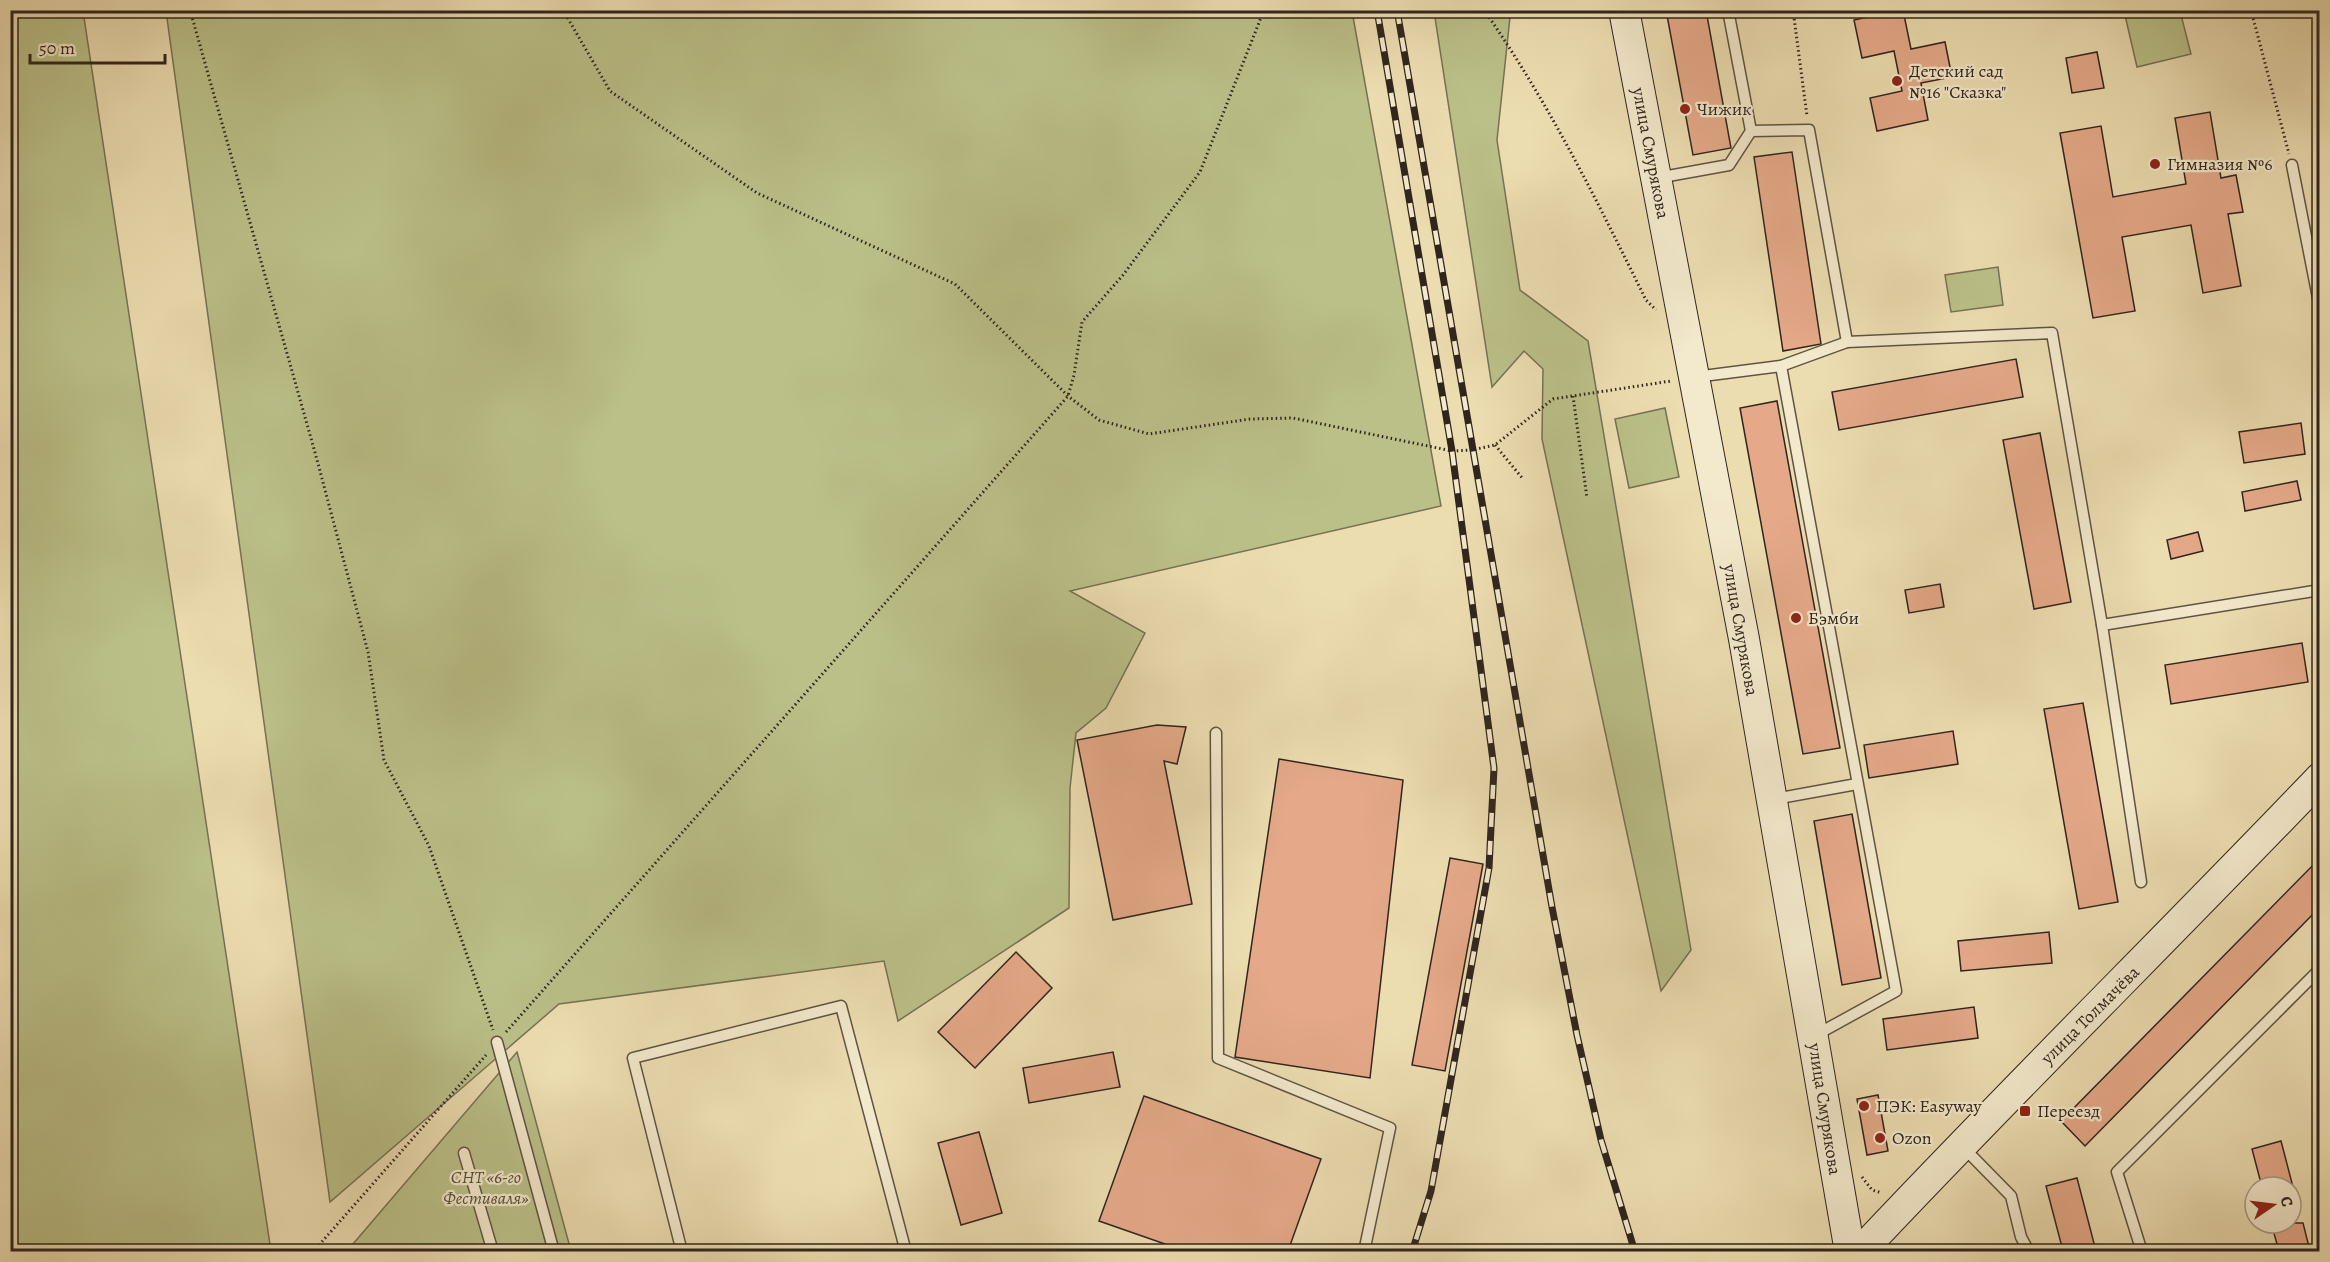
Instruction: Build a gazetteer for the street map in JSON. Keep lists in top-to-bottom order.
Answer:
{
  "streets": {
    "street": ["улица Смурякова", "улица Толмачёва"]
  },
  "parks": ["СНТ «6-го Фестиваля»"],
  "places": {
    "other": [
      "Детский сад №16 \"Сказка\"",
      "Чижик",
      "Гимназия №6",
      "Бэмби",
      "ПЭК: Easyway",
      "Ozon"
    ],
    "transit": ["Переезд"]
  },
  "scale_bar": "50 m",
  "north": "right"
}
